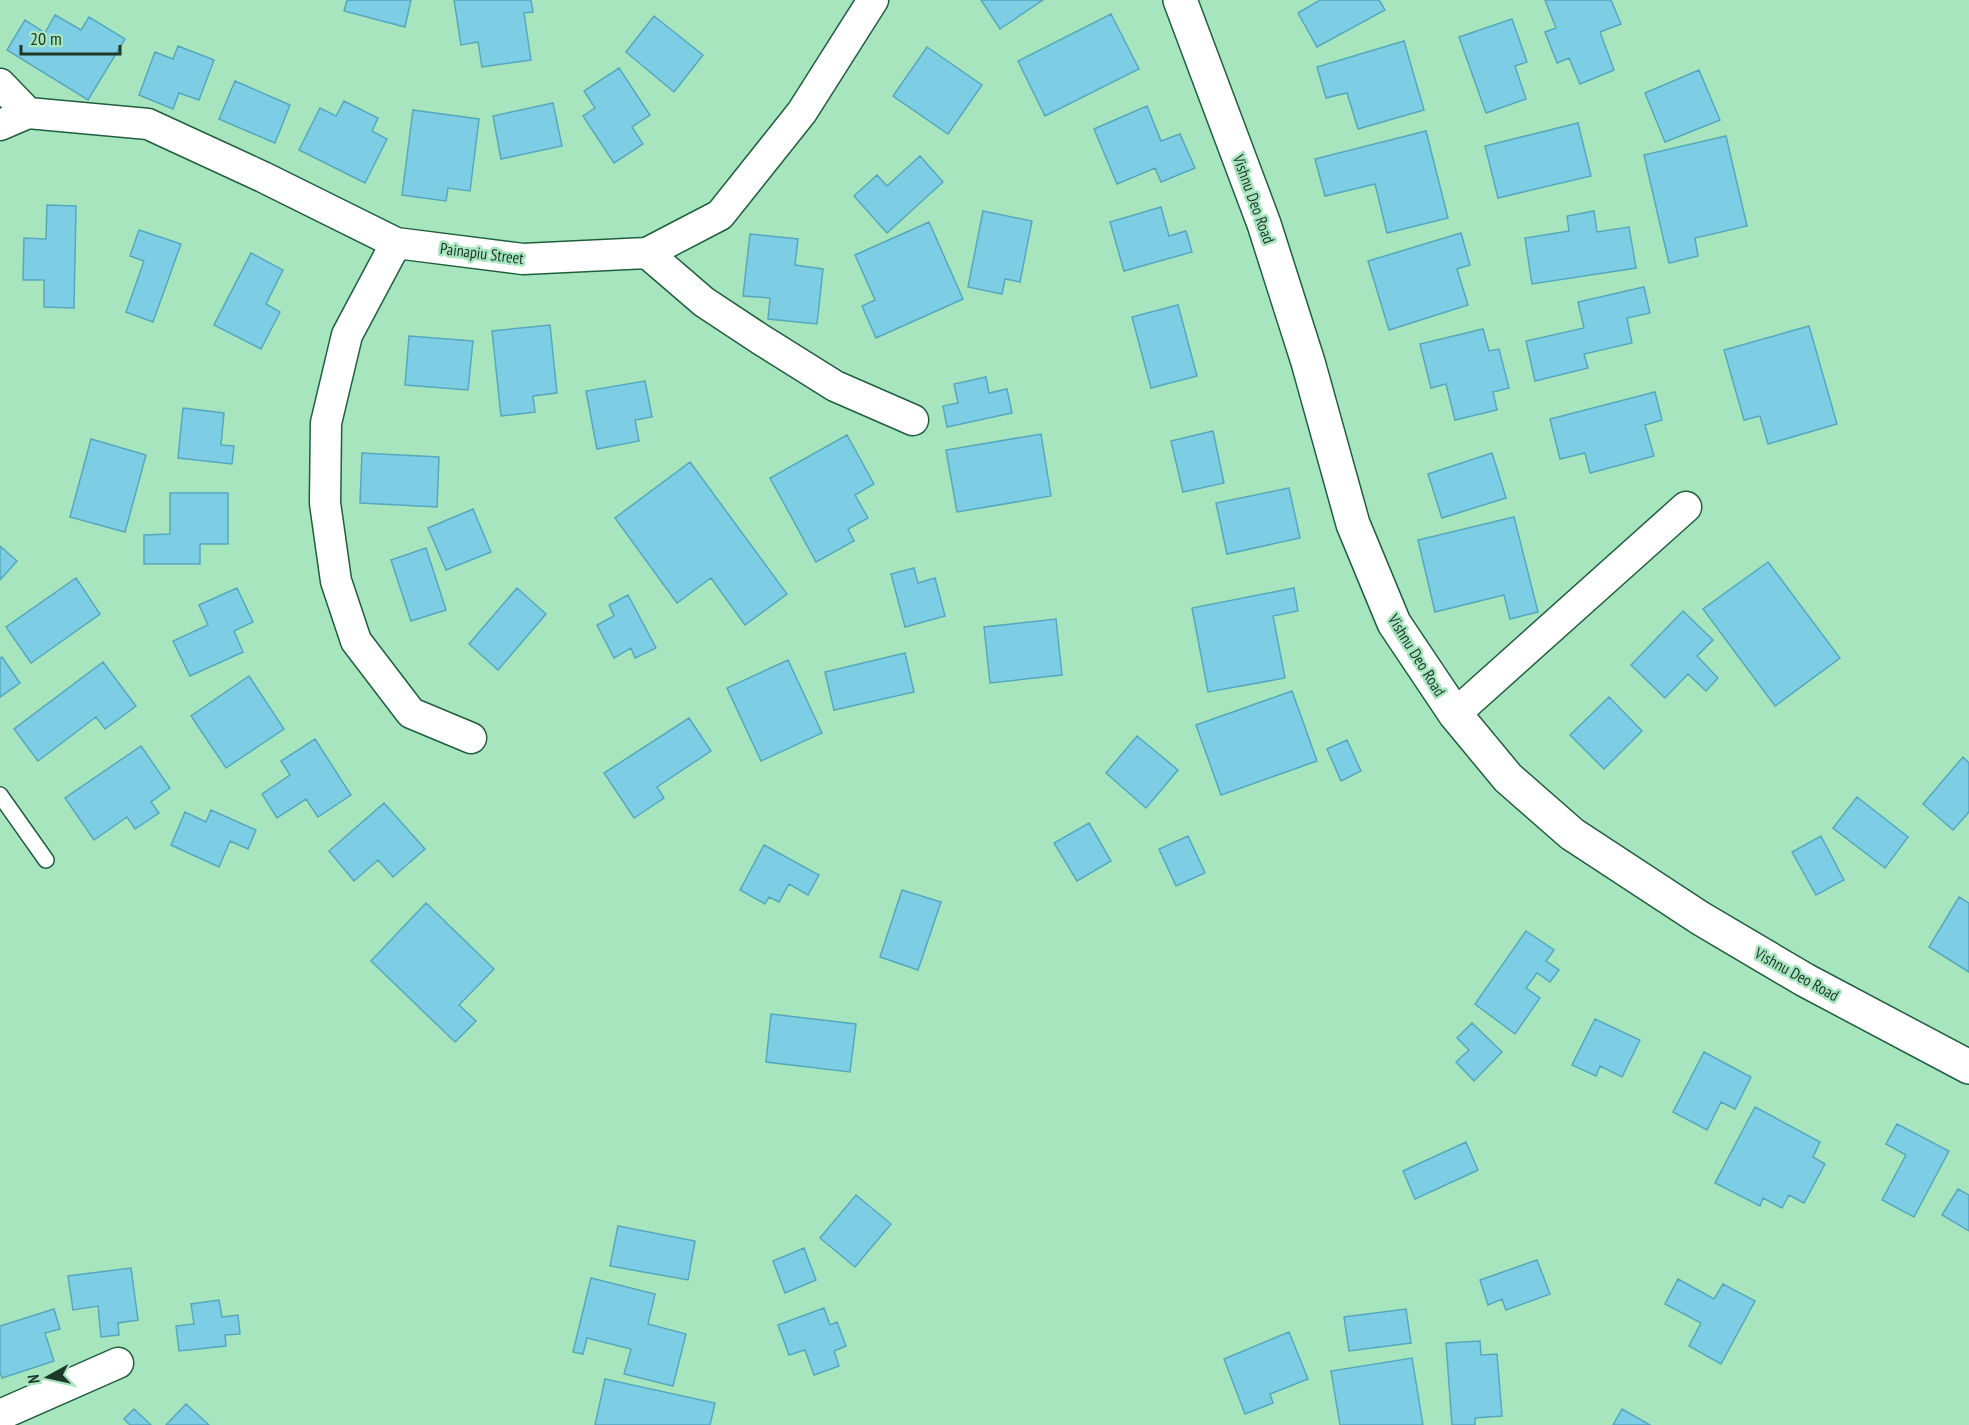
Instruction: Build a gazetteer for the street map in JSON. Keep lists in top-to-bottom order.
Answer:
{
  "streets": {
    "street": ["Vishnu Deo Road", "Painapiu Street"]
  },
  "scale_bar": "20 m",
  "north": "left"
}
